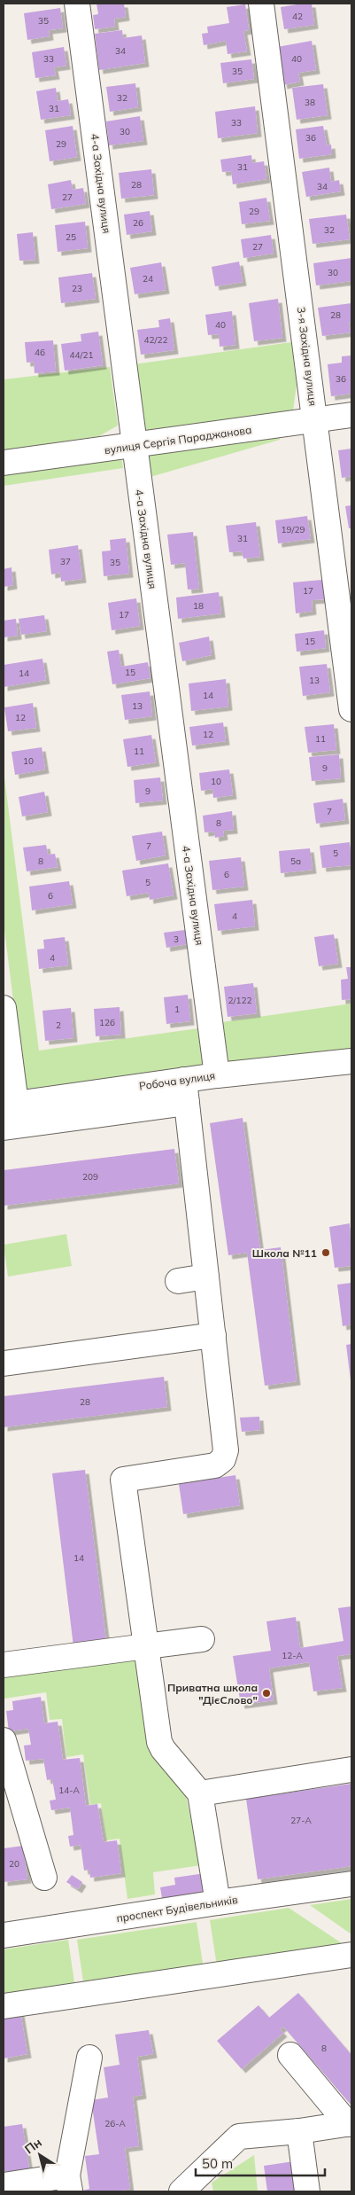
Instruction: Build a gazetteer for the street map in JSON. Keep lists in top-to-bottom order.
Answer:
{
  "streets": {
    "street": [
      "4-а Західна вулиця",
      "3-я Західна вулиця",
      "вулиця Сергія Параджанова",
      "Робоча вулиця",
      "проспект Будівельників"
    ]
  },
  "crossings": [
    ["4-а Західна вулиця", "вулиця Сергія Параджанова"],
    ["4-а Західна вулиця", "Робоча вулиця"],
    ["3-я Західна вулиця", "вулиця Сергія Параджанова"]
  ],
  "places": ["Школа №11", "Приватна школа \"ДієСлово\""],
  "house_numbers": [
    "42",
    "35",
    "34",
    "33",
    "40",
    "35",
    "32",
    "38",
    "31",
    "33",
    "30",
    "36",
    "29",
    "31",
    "28",
    "34",
    "27",
    "29",
    "26",
    "32",
    "25",
    "27",
    "30",
    "24",
    "23",
    "28",
    "40",
    "42/22",
    "46",
    "44/21",
    "36",
    "19/29",
    "31",
    "37",
    "35",
    "17",
    "18",
    "17",
    "15",
    "15",
    "14",
    "13",
    "14",
    "13",
    "12",
    "12",
    "11",
    "11",
    "10",
    "9",
    "10",
    "9",
    "7",
    "8",
    "7",
    "5",
    "8",
    "5а",
    "6",
    "5",
    "6",
    "4",
    "3",
    "4",
    "2/122",
    "1",
    "126",
    "2",
    "209",
    "28",
    "14",
    "12-А",
    "14-А",
    "27-А",
    "20",
    "8",
    "26-А"
  ],
  "scale_bar": "50 m",
  "north": "top left"
}
